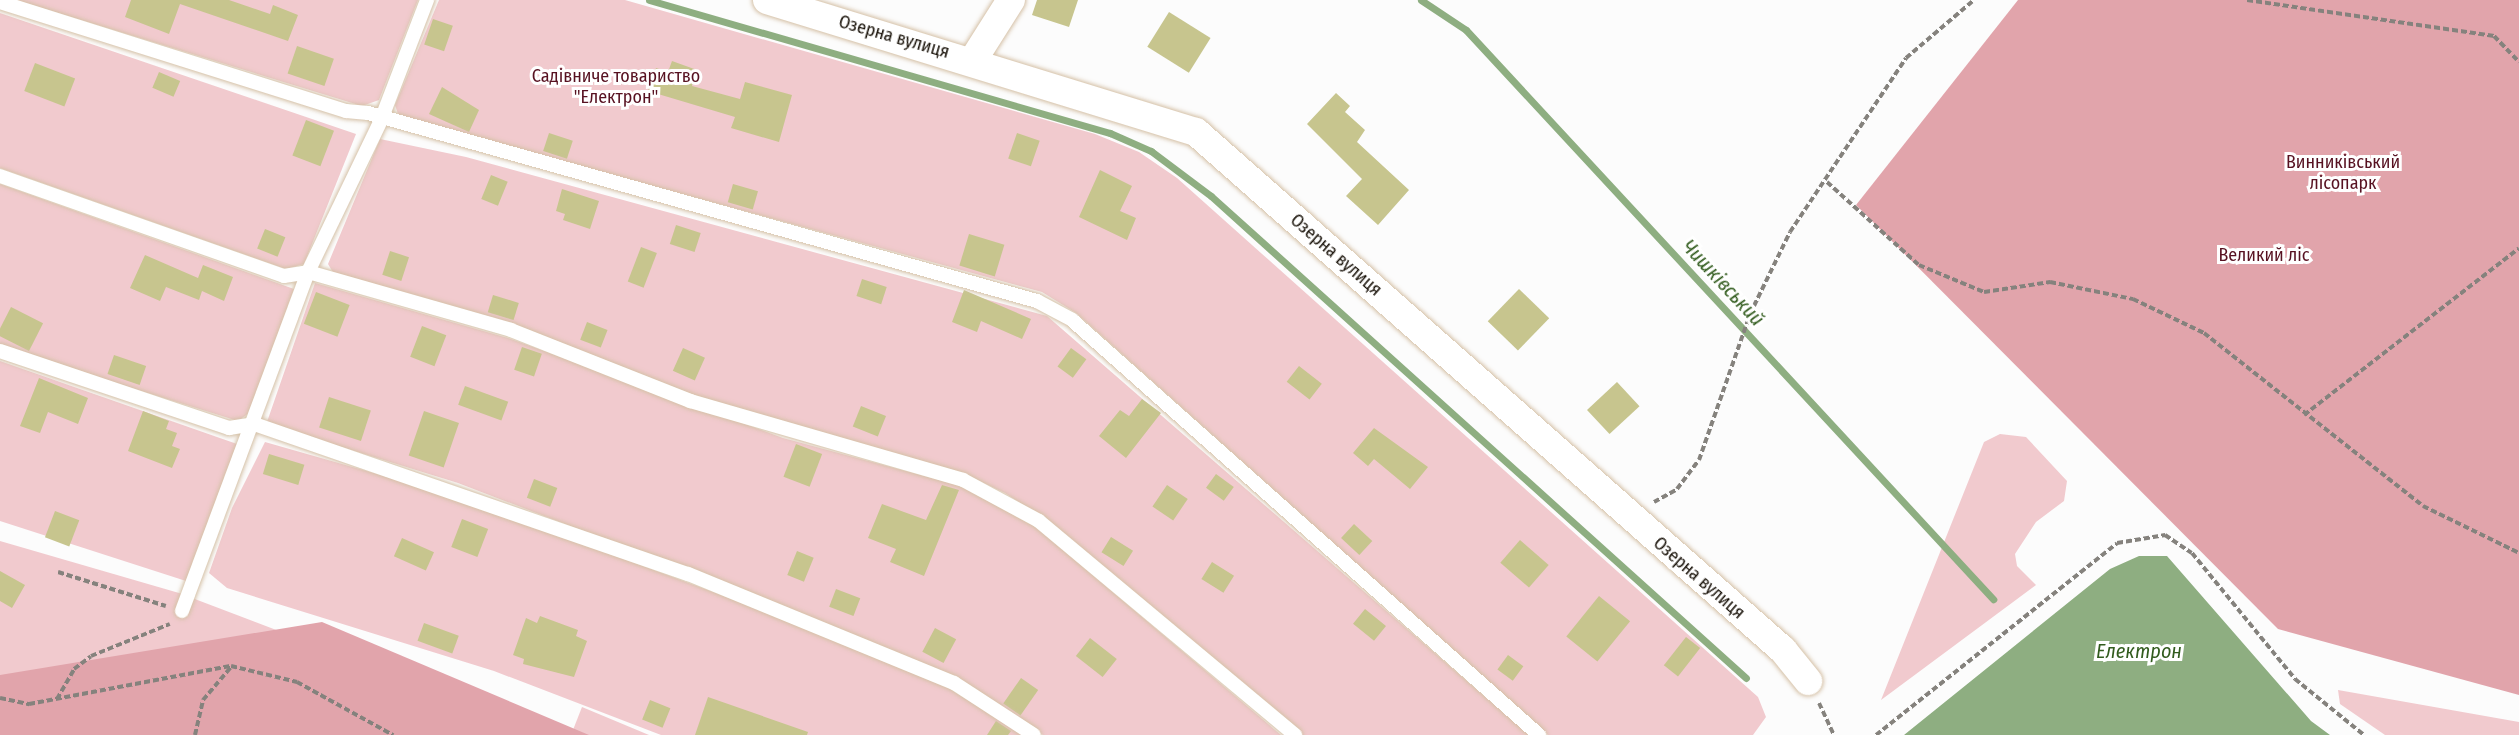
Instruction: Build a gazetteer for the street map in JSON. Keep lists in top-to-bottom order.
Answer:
{
  "streets": {
    "street": ["Озерна вулиця"]
  },
  "water": ["Чишківський", "Електрон"],
  "parks": ["Садівниче товариство \"Електрон\"", "Винниківський лісопарк", "Великий ліс"]
}
